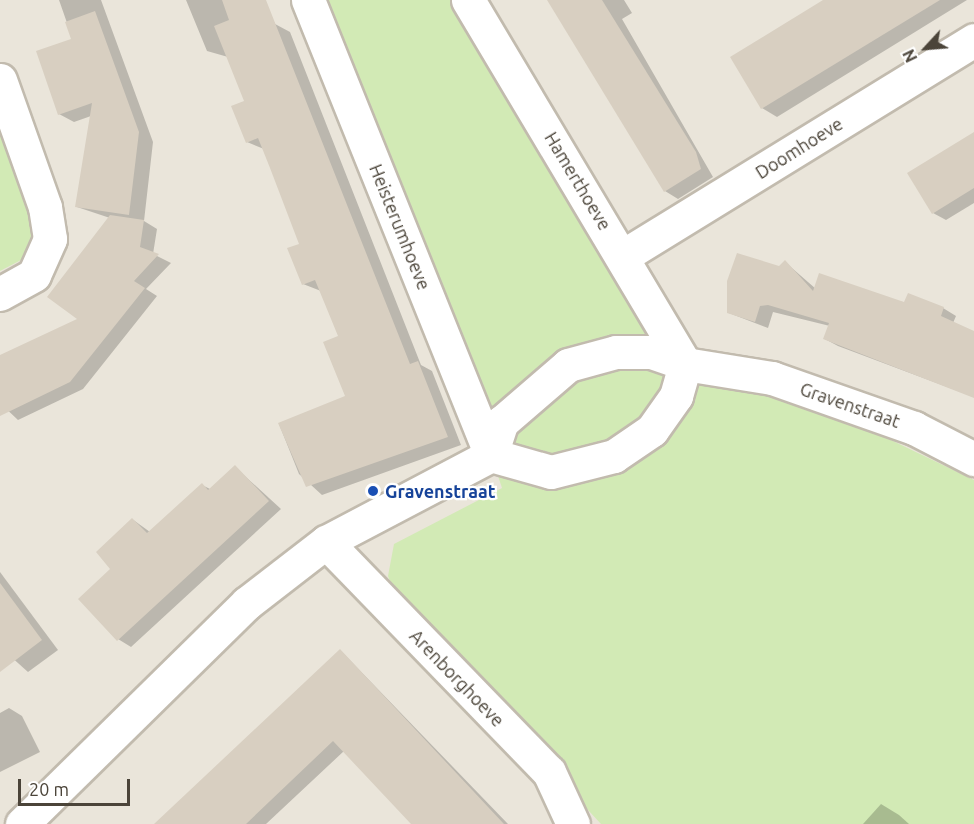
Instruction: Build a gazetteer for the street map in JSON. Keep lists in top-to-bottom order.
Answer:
{
  "streets": {
    "street": [
      "Doomhoeve",
      "Hamerthoeve",
      "Heisterumhoeve",
      "Gravenstraat",
      "Arenborghoeve"
    ]
  },
  "crossings": [
    ["Doomhoeve", "Hamerthoeve"],
    ["Hamerthoeve", "Gravenstraat"],
    ["Heisterumhoeve", "Gravenstraat"]
  ],
  "places": ["Gravenstraat"],
  "scale_bar": "20 m",
  "north": "bottom left"
}
